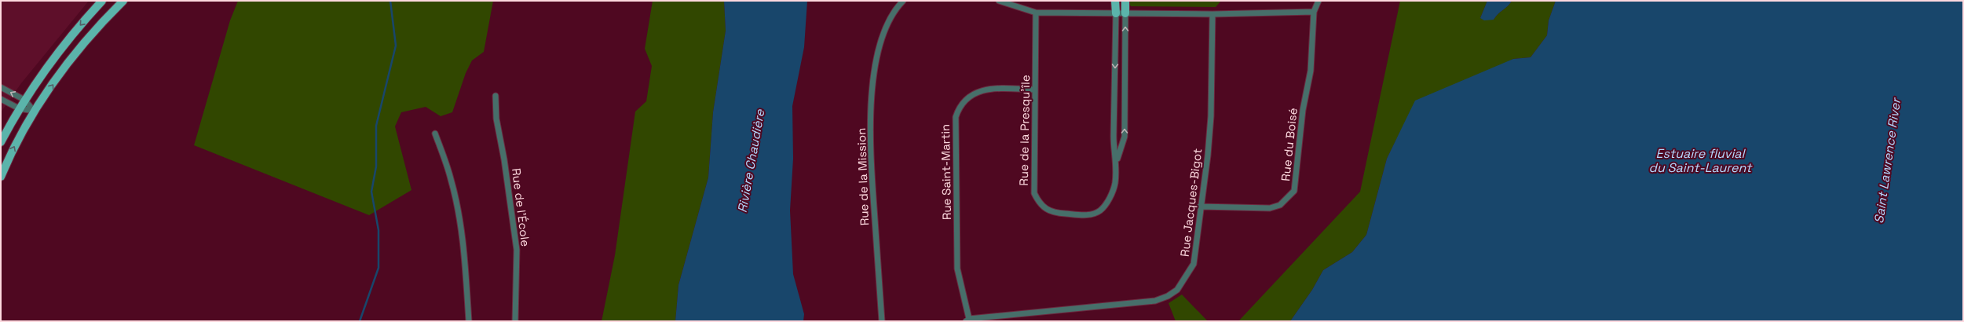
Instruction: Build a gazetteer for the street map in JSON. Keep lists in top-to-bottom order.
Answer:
{
  "streets": {
    "street": [
      "Rue de la Presqu'île",
      "Rue du Boisé",
      "Rue Saint-Martin",
      "Rue de la Mission",
      "Rue Jacques-Bigot",
      "Rue de l'École"
    ]
  },
  "crossings": [
    ["Rue de la Presqu'île", "Rue Saint-Martin"],
    ["Rue du Boisé", "Rue Jacques-Bigot"],
    ["Rue Saint-Martin", "Rue Jacques-Bigot"]
  ],
  "water": ["Estuaire fluvial du Saint-Laurent", "Rivière Chaudière", "Saint Lawrence River"]
}
